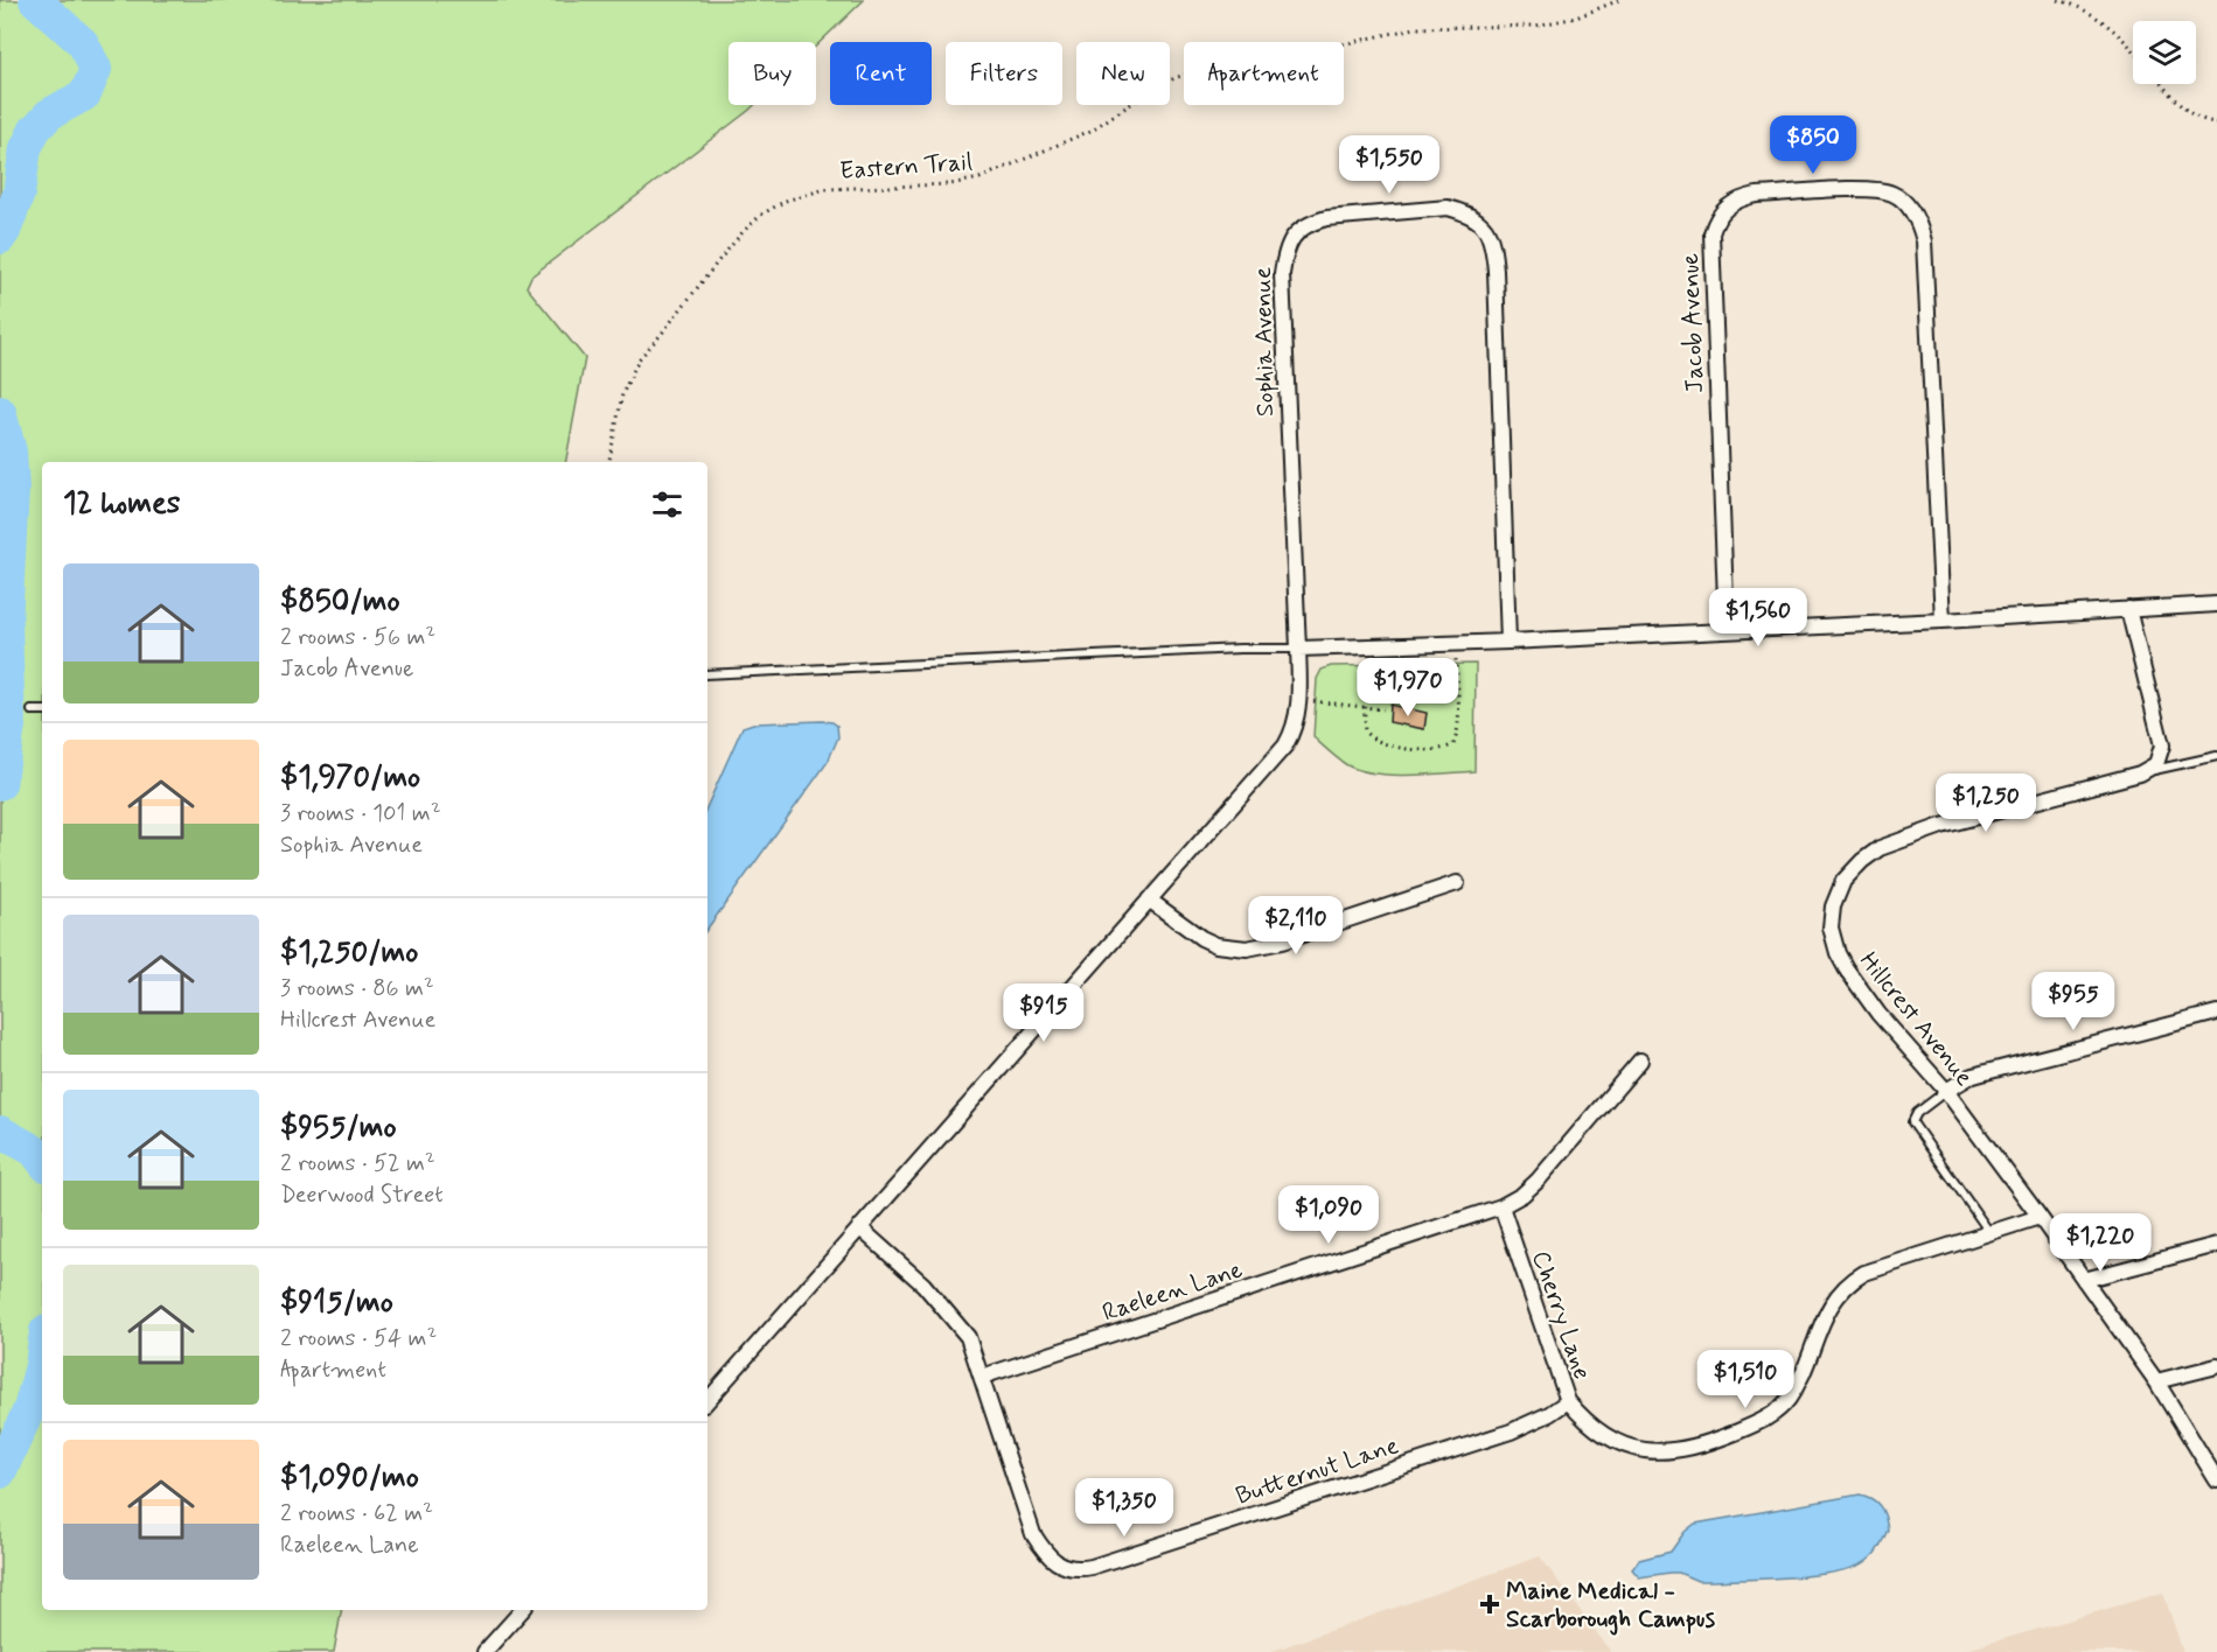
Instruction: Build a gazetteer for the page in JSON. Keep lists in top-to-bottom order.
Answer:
{
  "streets": {
    "street": [
      "Jacob Avenue",
      "Sophia Avenue",
      "Hillcrest Avenue",
      "Raeleen Lane",
      "Cherry Lane",
      "Butternut Lane"
    ],
    "path": ["Eastern Trail"]
  },
  "crossings": [
    ["Sophia Avenue", "Butternut Lane"],
    ["Hillcrest Avenue", "Cherry Lane"],
    ["Raeleen Lane", "Cherry Lane"],
    ["Raeleen Lane", "Butternut Lane"],
    ["Cherry Lane", "Butternut Lane"]
  ],
  "places": {
    "health": ["Maine Medical - Scarborough Campus"]
  },
  "page": {
    "chip": [
      "Buy",
      "Rent",
      "Filters",
      "New",
      "Apartment"
    ],
    "price": [
      "$850",
      "$1,550",
      "$1,560",
      "$1,970",
      "$1,250",
      "$2,110",
      "$955",
      "$915",
      "$1,090",
      "$1,220",
      "$1,510",
      "$1,350"
    ],
    "heading": "12 homes",
    "list": [
      {
        "name": "$850/mo",
        "note": "2 rooms · 56 m² · Jacob Avenue"
      },
      {
        "name": "$1,970/mo",
        "note": "3 rooms · 101 m² · Sophia Avenue"
      },
      {
        "name": "$1,250/mo",
        "note": "3 rooms · 86 m² · Hillcrest Avenue"
      },
      {
        "name": "$955/mo",
        "note": "2 rooms · 52 m² · Deerwood Street"
      },
      {
        "name": "$915/mo",
        "note": "2 rooms · 54 m² · Apartment"
      },
      {
        "name": "$1,090/mo",
        "note": "2 rooms · 62 m² · Raeleen Lane"
      }
    ]
  }
}
